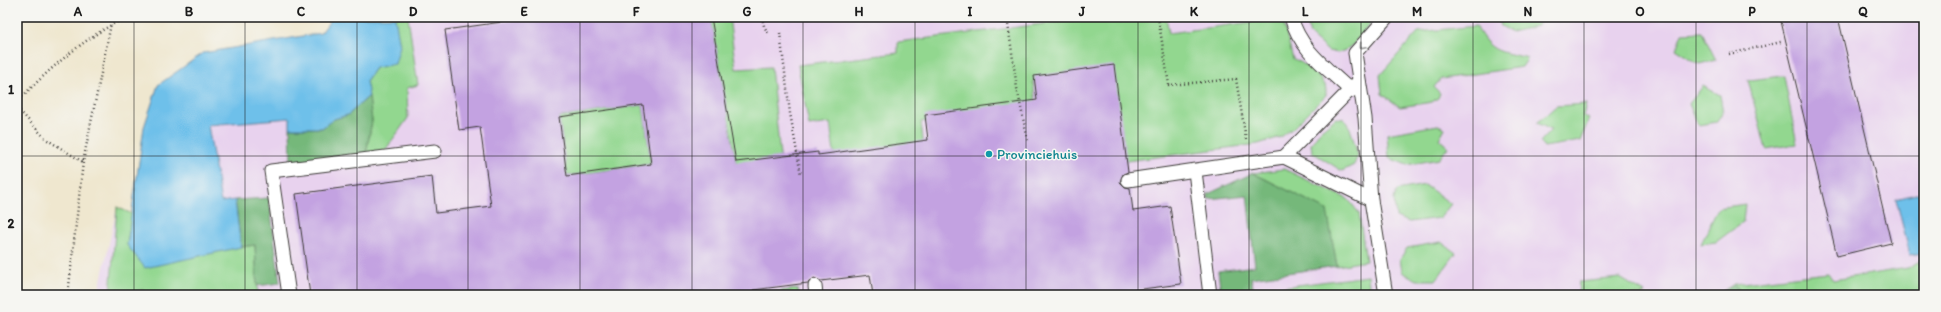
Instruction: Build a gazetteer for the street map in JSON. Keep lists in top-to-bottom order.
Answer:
{
  "places": ["Provinciehuis"],
  "grid": {
    "columns": [
      "A",
      "B",
      "C",
      "D",
      "E",
      "F",
      "G",
      "H",
      "I",
      "J",
      "K",
      "L",
      "M",
      "N",
      "O",
      "P",
      "Q"
    ],
    "rows": ["1", "2"]
  }
}
